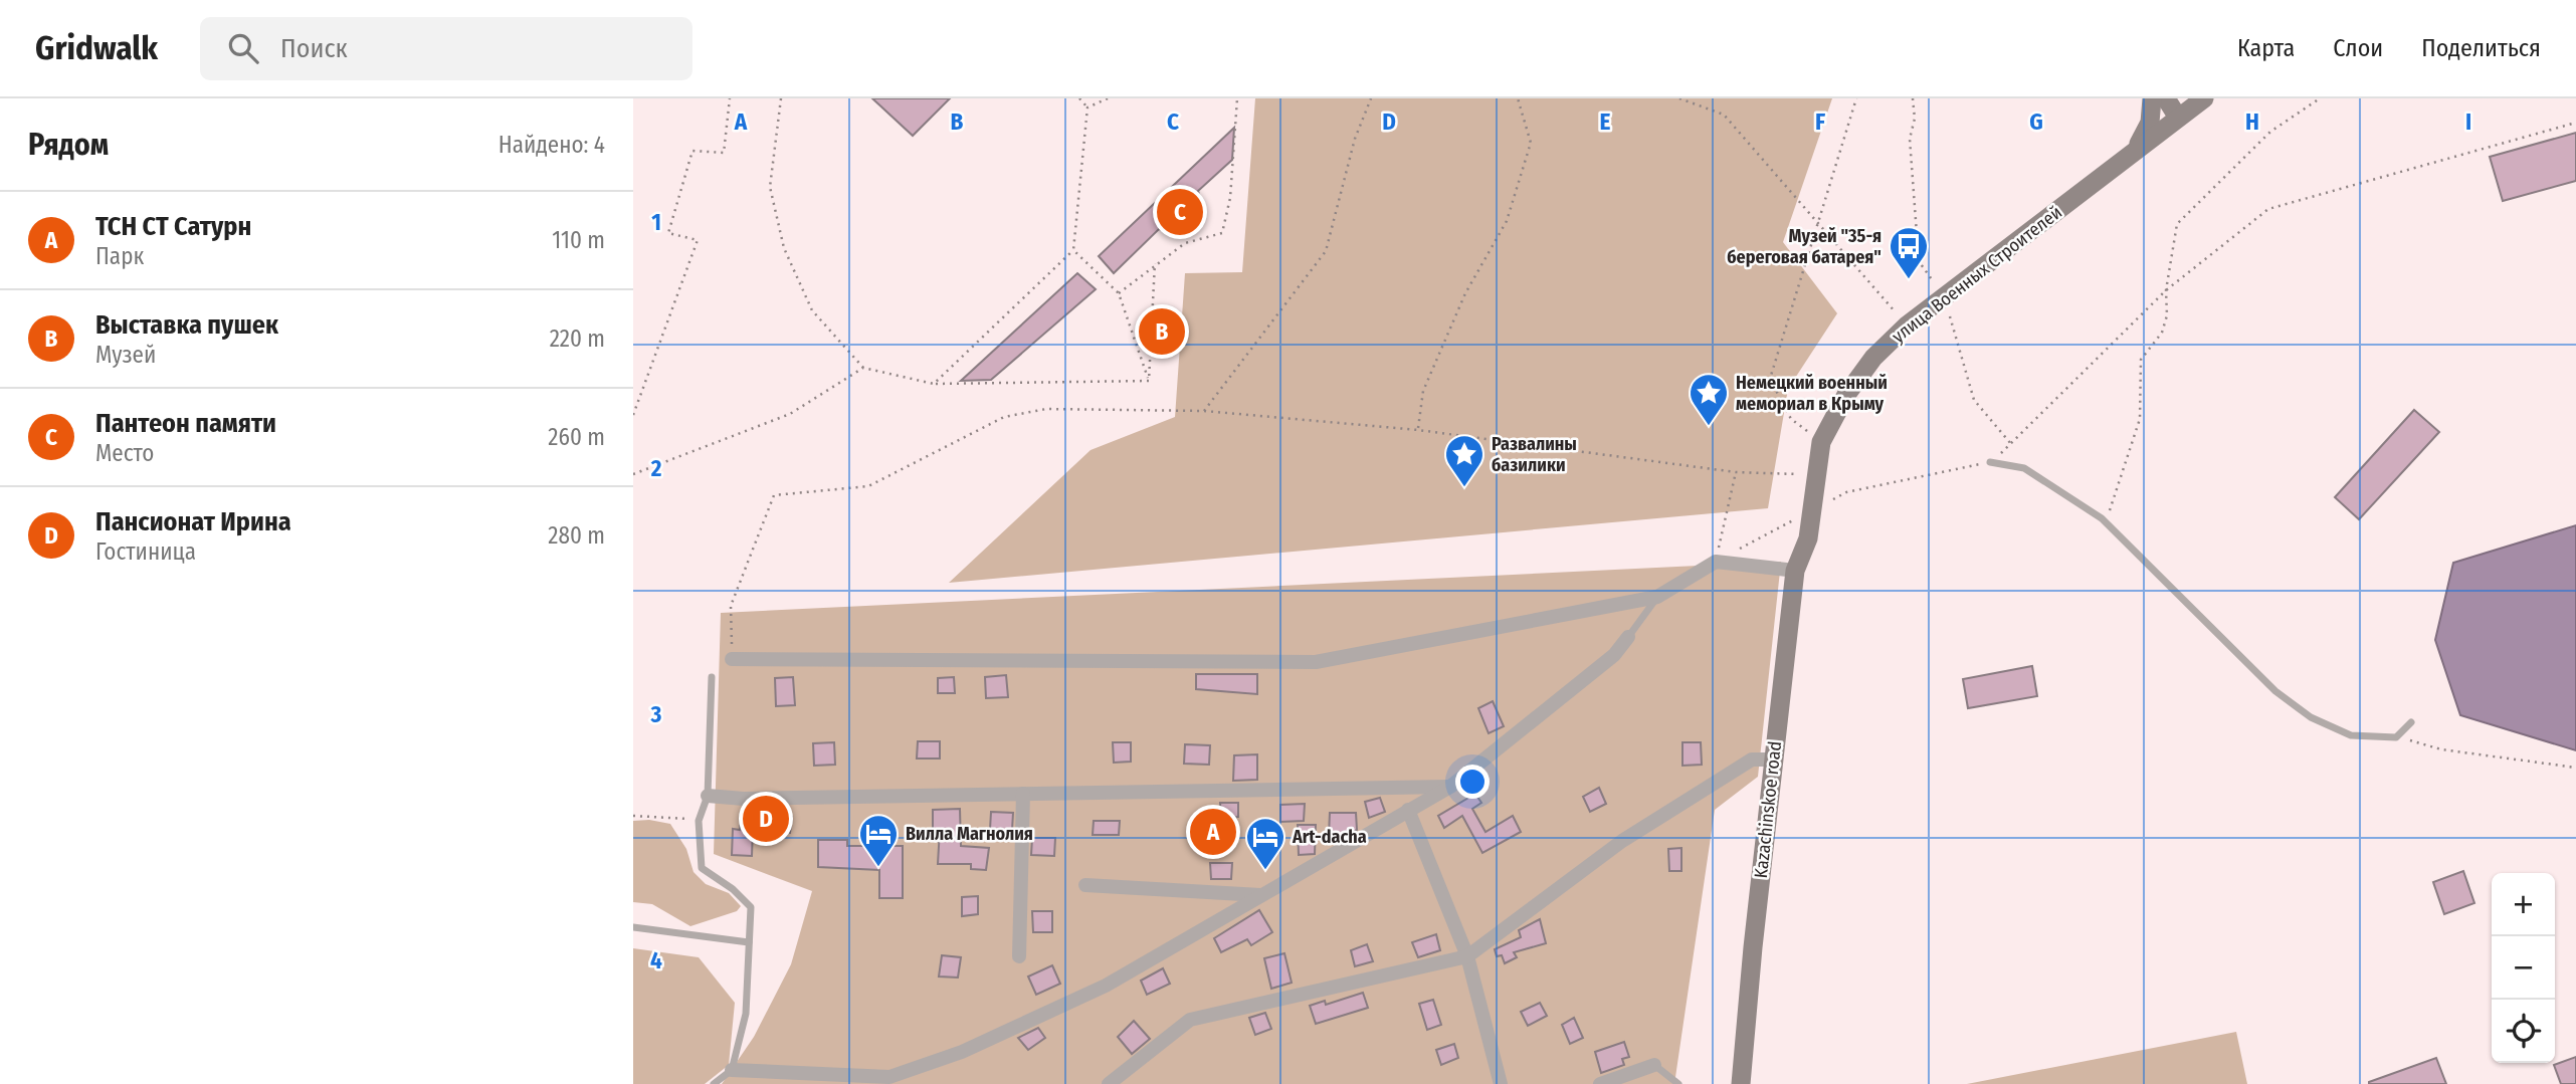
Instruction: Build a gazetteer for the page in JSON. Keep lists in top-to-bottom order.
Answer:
{
  "streets": {
    "main road": ["улица Военных Строителей", "Kazachinskoe road"]
  },
  "crossings": [
    ["улица Военных Строителей", "Kazachinskoe road"]
  ],
  "places": {
    "bus stop": ["Музей \"35-я береговая батарея\""],
    "place": ["Немецкий военный мемориал в Крыму", "Развалины базилики"],
    "hotel": ["Вилла Магнолия", "Art-dacha"]
  },
  "page": {
    "header": "Gridwalk",
    "search": "Поиск",
    "nav": ["Карта", "Слои", "Поделиться"],
    "heading": ["Рядом", "Найдено: 4"],
    "pins": [
      "C",
      "B",
      "D",
      "A"
    ],
    "list": [
      {
        "mark": "A",
        "name": "ТСН СТ Сатурн",
        "note": "Парк",
        "value": "110 m"
      },
      {
        "mark": "B",
        "name": "Выставка пушек",
        "note": "Музей",
        "value": "220 m"
      },
      {
        "mark": "C",
        "name": "Пантеон памяти",
        "note": "Место",
        "value": "260 m"
      },
      {
        "mark": "D",
        "name": "Пансионат Ирина",
        "note": "Гостиница",
        "value": "280 m"
      }
    ],
    "map_buttons": ["+", "−"]
  },
  "grid": {
    "columns": [
      "A",
      "B",
      "C",
      "D",
      "E",
      "F",
      "G",
      "H",
      "I"
    ],
    "rows": [
      "1",
      "2",
      "3",
      "4"
    ]
  }
}
